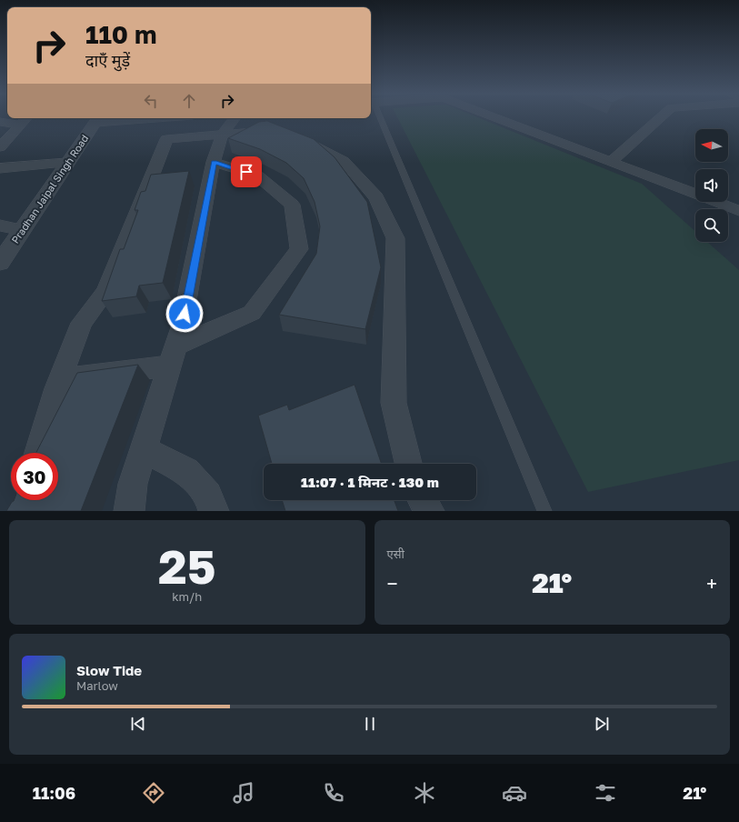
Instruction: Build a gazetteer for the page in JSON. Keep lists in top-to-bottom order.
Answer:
{
  "streets": {
    "street": ["Pradhan Jaipal Singh Road"]
  },
  "north": "left",
  "page": {
    "turn": ["110 m", "दाएँ मुड़ें"],
    "limit": "30",
    "trip": "11:07 · 1 मिनट · 130 m",
    "tile": [
      ["25", "km/h"],
      "एसी"
    ],
    "heat": ["−", "21°", "+"],
    "song": ["Slow Tide", "Marlow"],
    "tabs": ["11:06", "21°"]
  }
}
